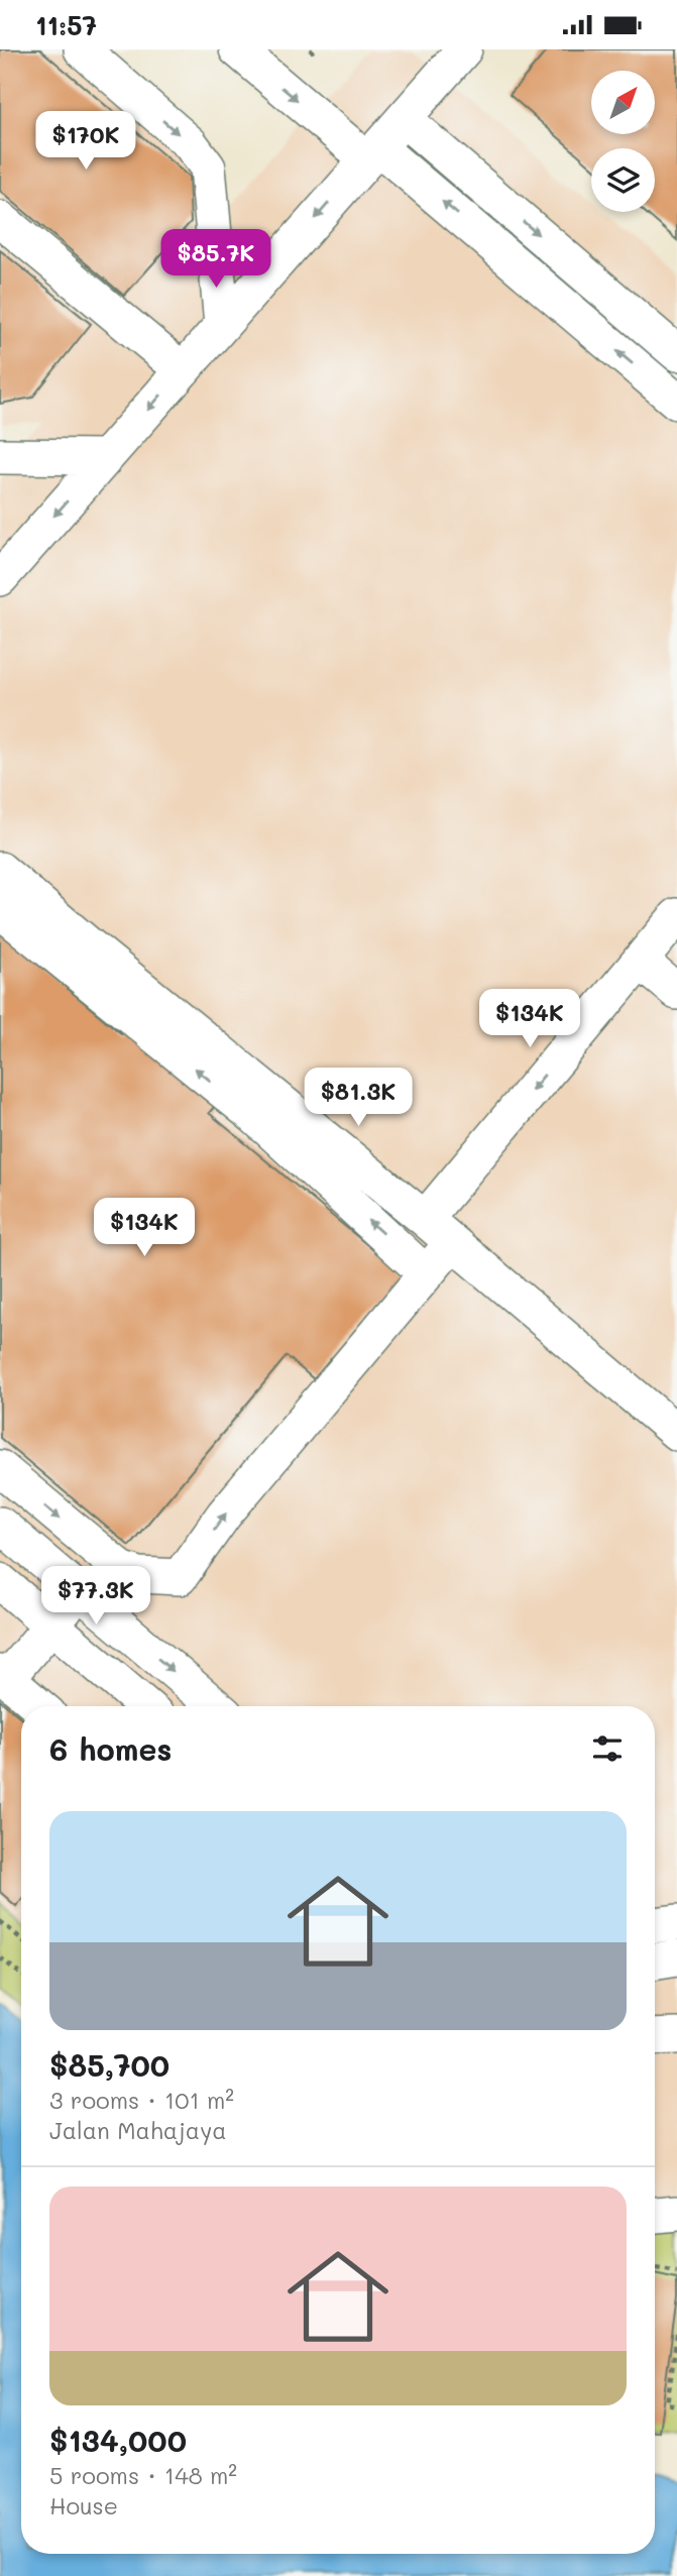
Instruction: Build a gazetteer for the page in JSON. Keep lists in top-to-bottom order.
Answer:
{
  "north": "top right",
  "page": {
    "status": "11:57",
    "price": [
      "$170K",
      "$85.7K",
      "$134K",
      "$81.3K",
      "$134K",
      "$77.3K"
    ],
    "heading": "6 homes",
    "list": [
      {
        "name": "$85,700",
        "note": "3 rooms · 101 m² · Jalan Mahajaya"
      },
      {
        "name": "$134,000",
        "note": "5 rooms · 148 m² · House"
      }
    ]
  }
}
